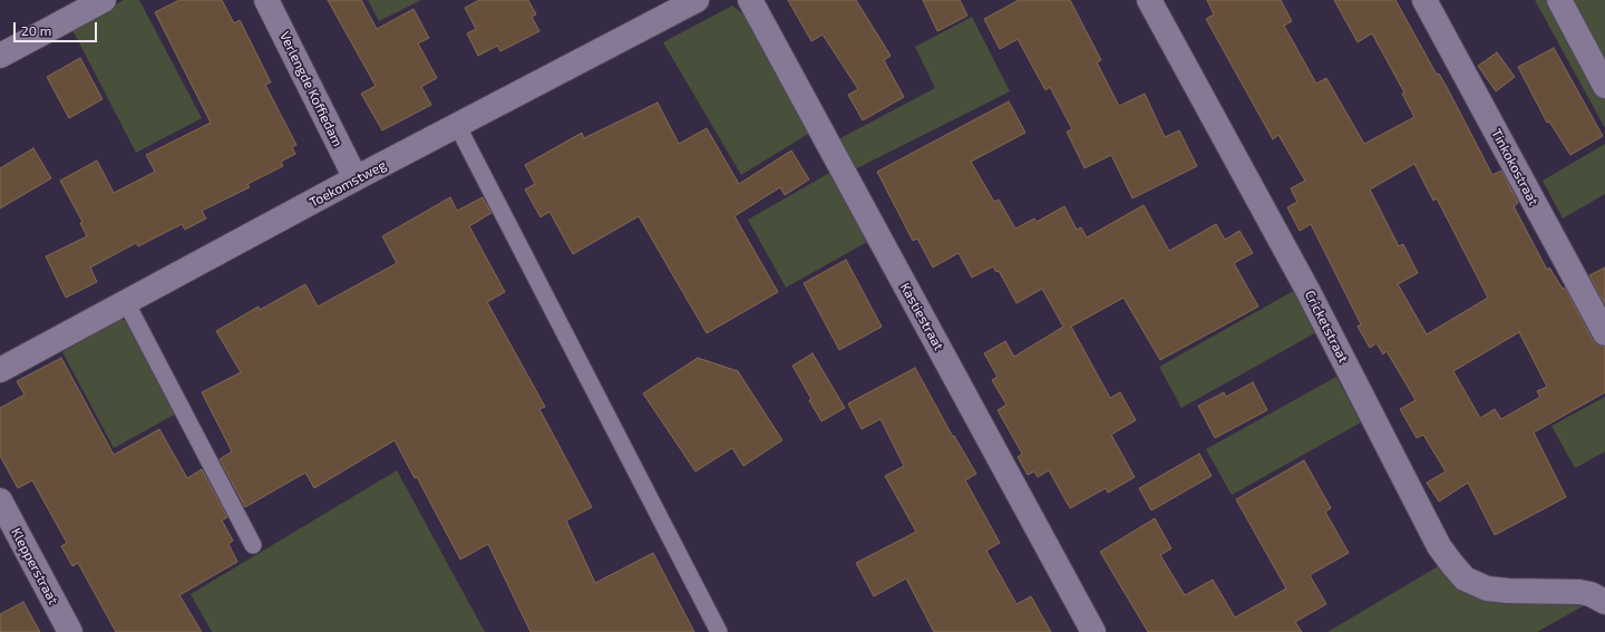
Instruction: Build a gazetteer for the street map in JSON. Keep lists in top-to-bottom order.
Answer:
{
  "streets": {
    "street": [
      "Verlengde Koffiedam",
      "Tinkokostraat",
      "Toekomstweg",
      "Kastiestraat",
      "Cricketstraat",
      "Klepperstraat"
    ]
  },
  "crossings": [
    ["Verlengde Koffiedam", "Toekomstweg"]
  ],
  "scale_bar": "20 m"
}
